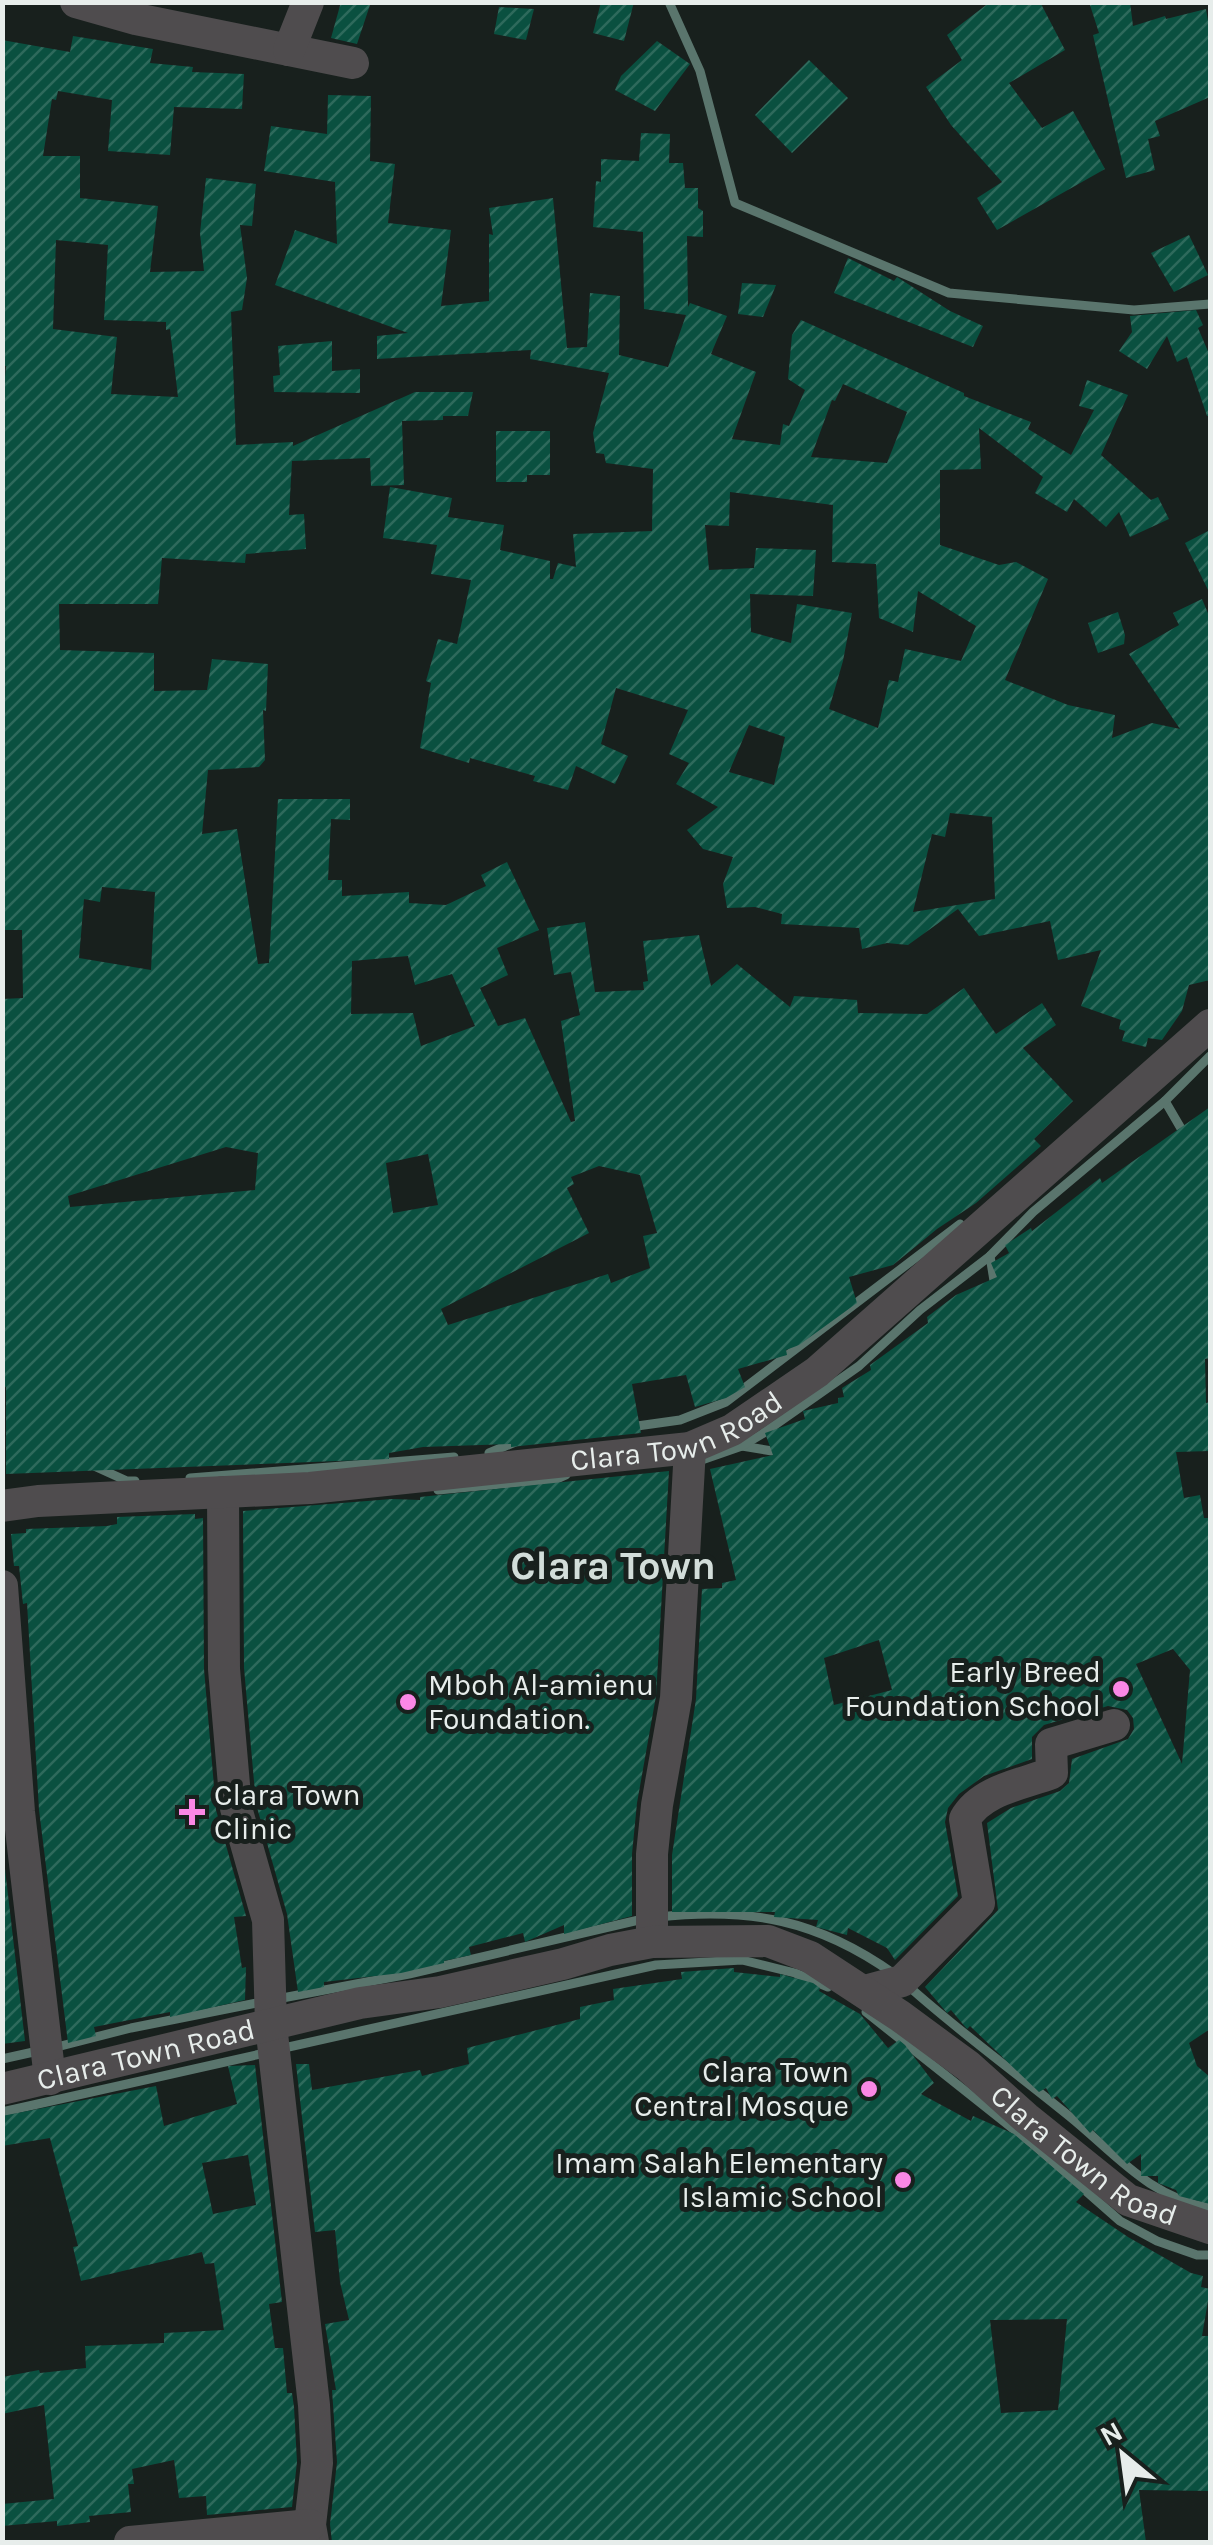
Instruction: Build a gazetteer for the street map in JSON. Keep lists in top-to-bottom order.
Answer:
{
  "streets": {
    "street": ["Clara Town Road"]
  },
  "districts": ["Clara Town"],
  "places": {
    "other": [
      "Early Breed Foundation School",
      "Mboh Al-amienu Foundation.",
      "Clara Town Central Mosque",
      "Imam Salah Elementary Islamic School"
    ],
    "health": ["Clara Town Clinic"]
  },
  "north": "top left"
}
